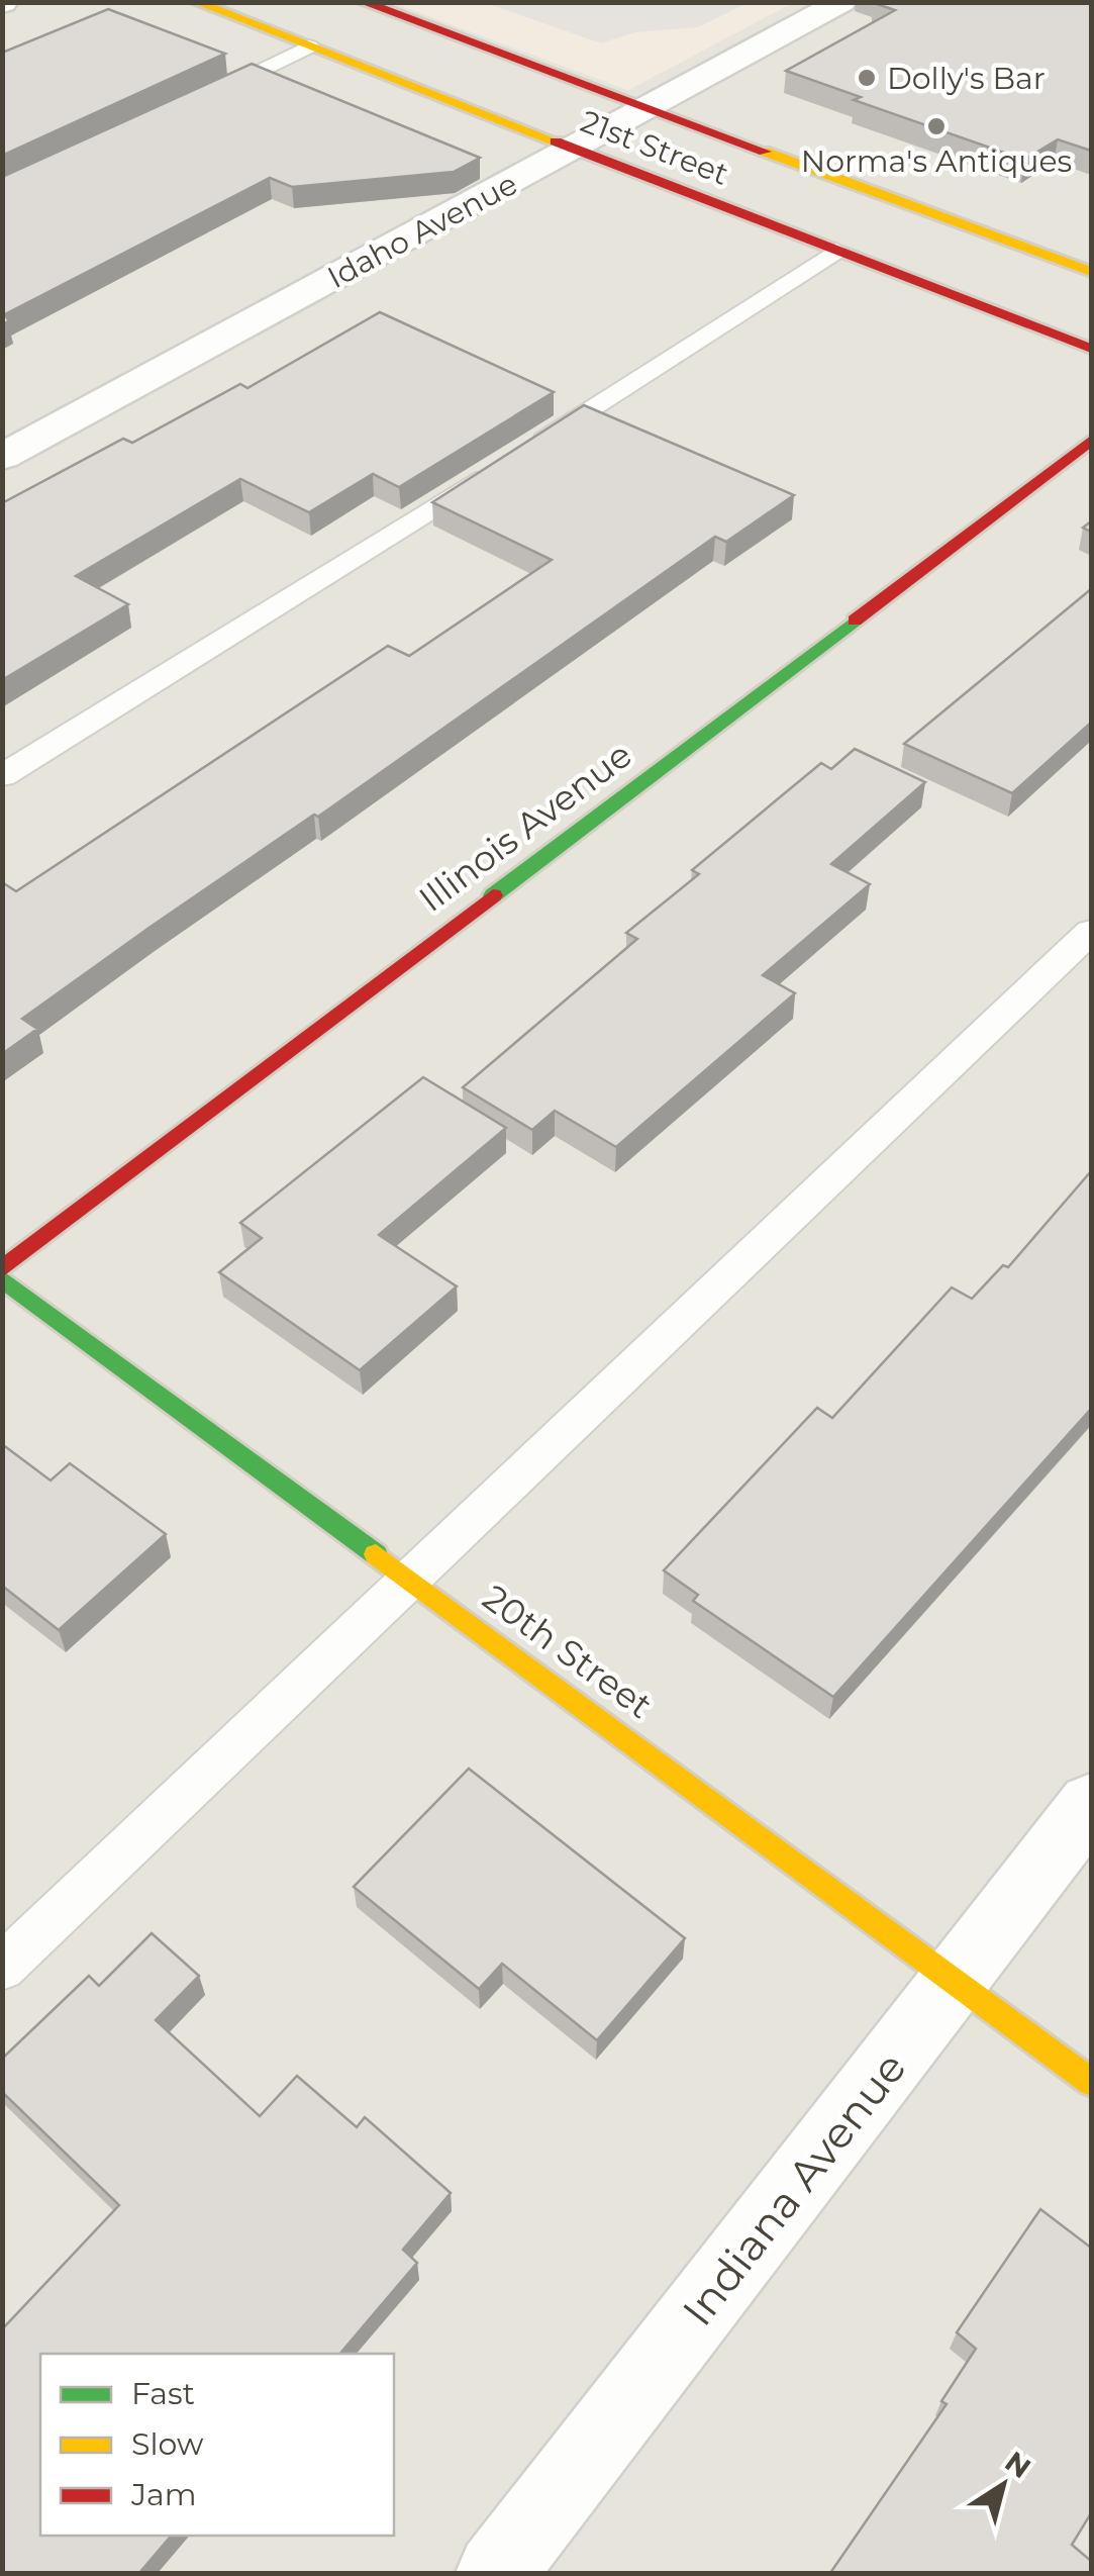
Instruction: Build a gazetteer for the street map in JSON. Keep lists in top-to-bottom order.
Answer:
{
  "streets": {
    "street": [
      "21st Street",
      "Idaho Avenue",
      "Illinois Avenue",
      "20th Street",
      "Indiana Avenue"
    ]
  },
  "crossings": [
    ["21st Street", "Idaho Avenue"],
    ["20th Street", "Indiana Avenue"]
  ],
  "places": ["Dolly's Bar", "Norma's Antiques"],
  "legend": ["Fast", "Slow", "Jam"],
  "north": "top right"
}
